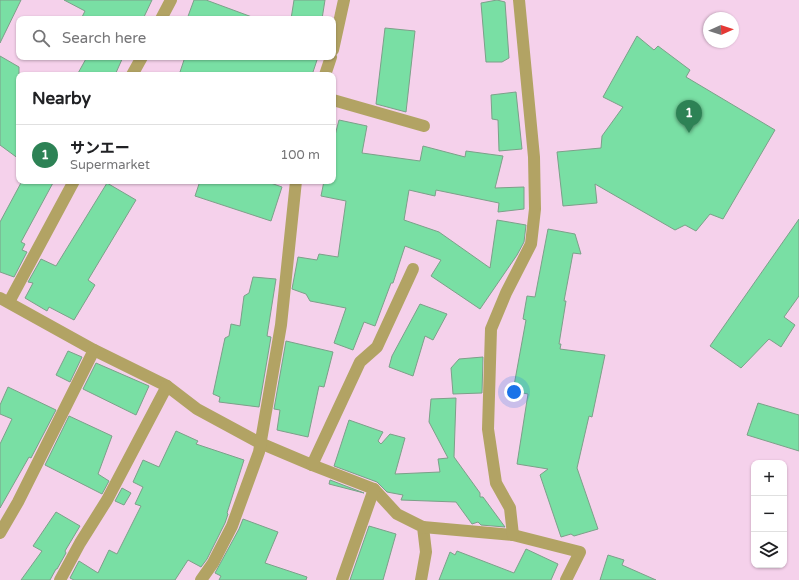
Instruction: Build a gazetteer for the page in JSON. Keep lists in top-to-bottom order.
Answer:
{
  "north": "right",
  "page": {
    "search": "Search here",
    "heading": "Nearby",
    "pins": "1",
    "list": [
      {
        "mark": "1",
        "name": "サンエー",
        "note": "Supermarket",
        "value": "100 m"
      }
    ],
    "map_buttons": ["+", "−"]
  }
}
